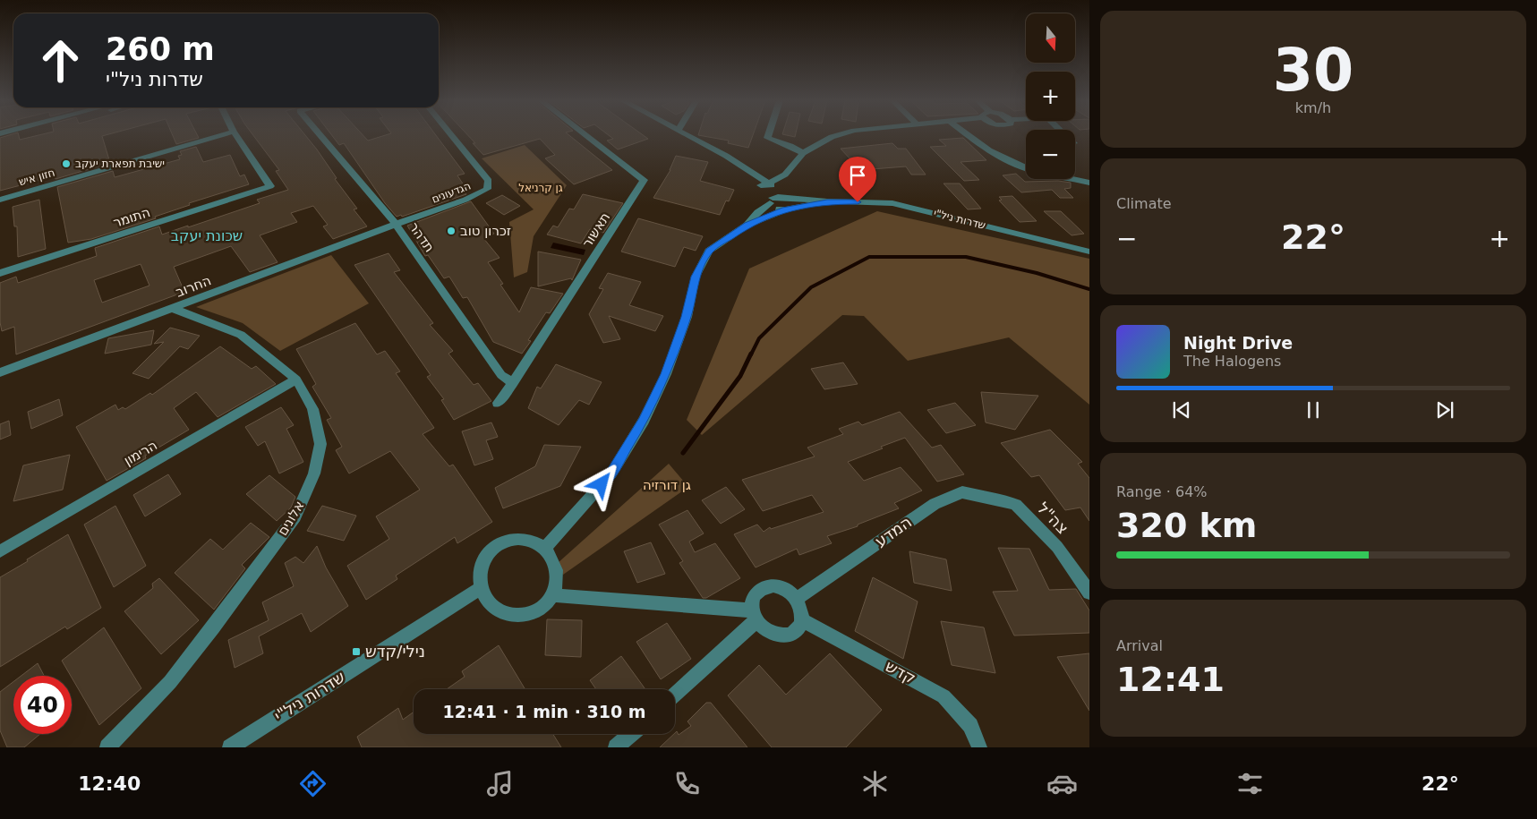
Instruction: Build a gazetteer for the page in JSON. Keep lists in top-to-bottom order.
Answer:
{
  "streets": {
    "street": [
      "חזון איש",
      "הגדעונים",
      "התומר",
      "שדרות ניל\"י",
      "תאשור",
      "תדהר",
      "החרוב",
      "הרימון",
      "אלונים",
      "צה\"ל",
      "המדע",
      "קדש"
    ]
  },
  "crossings": [
    ["הגדעונים", "תדהר"],
    ["הגדעונים", "החרוב"],
    ["תאשור", "תדהר"],
    ["תדהר", "החרוב"],
    ["החרוב", "אלונים"],
    ["הרימון", "אלונים"],
    ["צה\"ל", "המדע"],
    ["המדע", "קדש"]
  ],
  "districts": ["שכונת יעקב"],
  "parks": ["גן קרניאל", "גן דורזיה"],
  "places": {
    "other": ["ישיבת תפארת יעקב", "זכרון טוב"],
    "transit": ["נילי/קדש"]
  },
  "north": "bottom",
  "page": {
    "tile": [
      ["30", "km/h"],
      "Climate",
      ["Range · 64%", "320 km"],
      ["Arrival", "12:41"]
    ],
    "map_buttons": ["+", "−"],
    "turn": ["260 m", "שדרות ניל\"י"],
    "heat": ["−", "22°", "+"],
    "song": ["Night Drive", "The Halogens"],
    "limit": "40",
    "trip": "12:41 · 1 min · 310 m",
    "tabs": ["12:40", "22°"]
  }
}
